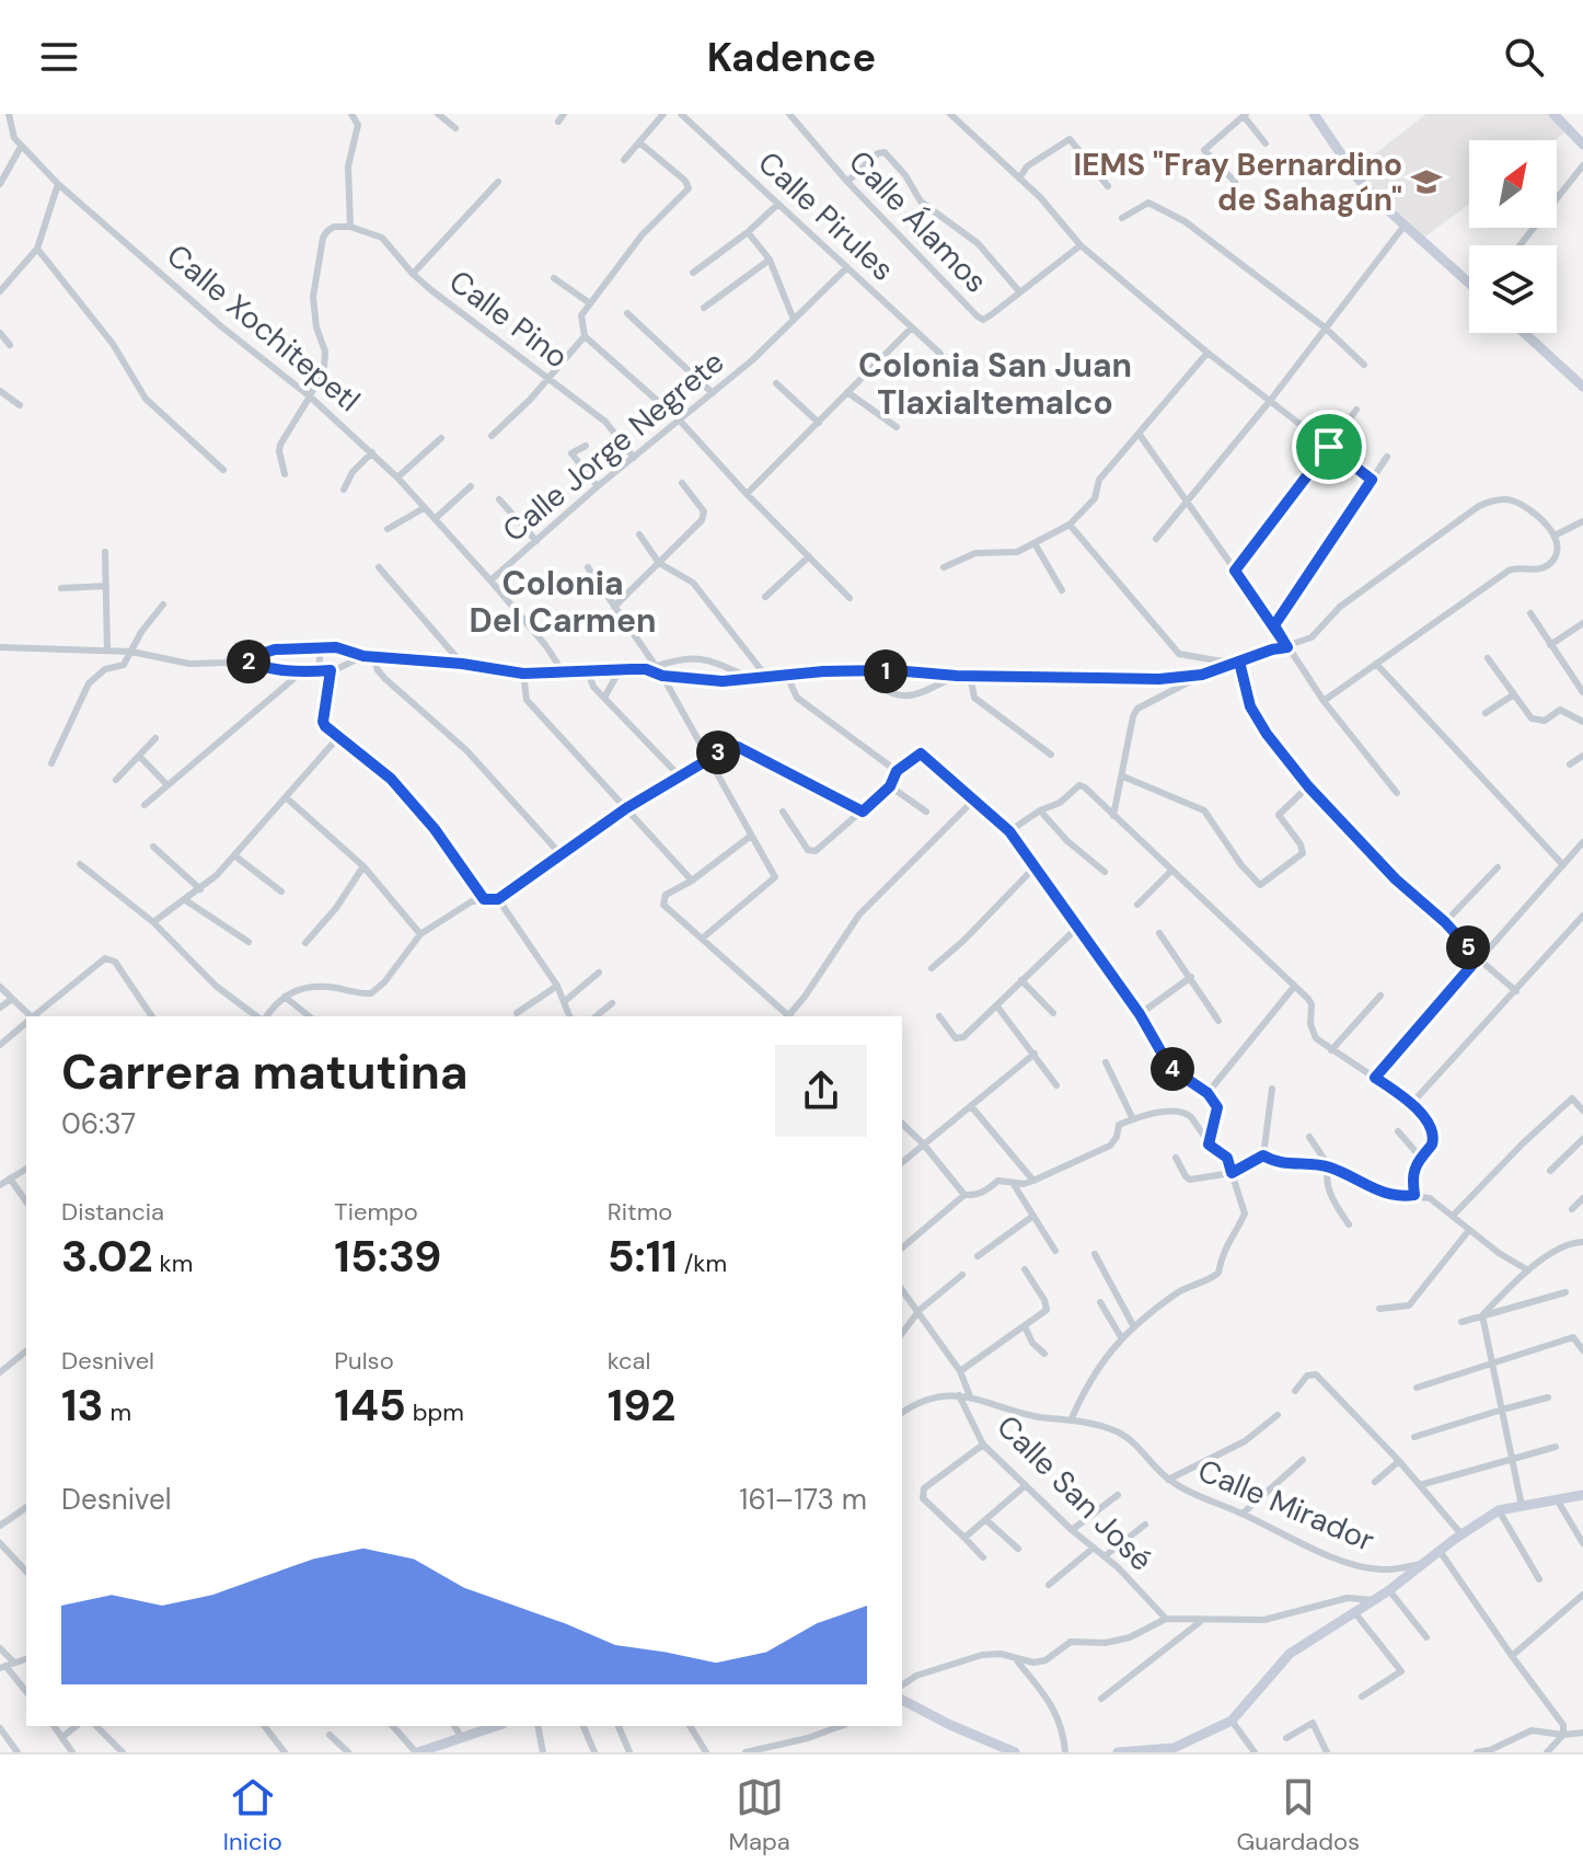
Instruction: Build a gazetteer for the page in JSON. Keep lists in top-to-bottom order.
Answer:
{
  "streets": {
    "street": [
      "Calle Pirules",
      "Calle Álamos",
      "Calle Pino",
      "Calle Xochitepetl",
      "Calle Jorge Negrete",
      "Calle San José",
      "Calle Mirador"
    ]
  },
  "crossings": [
    ["Calle Pirules", "Calle Jorge Negrete"],
    ["Calle Pino", "Calle Jorge Negrete"],
    ["Calle Xochitepetl", "Calle Jorge Negrete"],
    ["Calle San José", "Calle Mirador"]
  ],
  "districts": ["Colonia San Juan Tlaxialtemalco", "Colonia Del Carmen"],
  "places": {
    "school or university": ["IEMS \"Fray Bernardino de Sahagún\""]
  },
  "north": "top right",
  "page": {
    "header": "Kadence",
    "pins": [
      "2",
      "1",
      "3",
      "5",
      "4"
    ],
    "heading": ["Carrera matutina", "06:37"],
    "stats": [
      ["Distancia", "3.02 km"],
      ["Tiempo", "15:39"],
      ["Ritmo", "5:11 /km"],
      ["Desnivel", "13 m"],
      ["Pulso", "145 bpm"],
      ["kcal", "192"]
    ],
    "chart": ["Desnivel", "161–173 m"],
    "tabs": ["Inicio", "Mapa", "Guardados"]
  }
}
